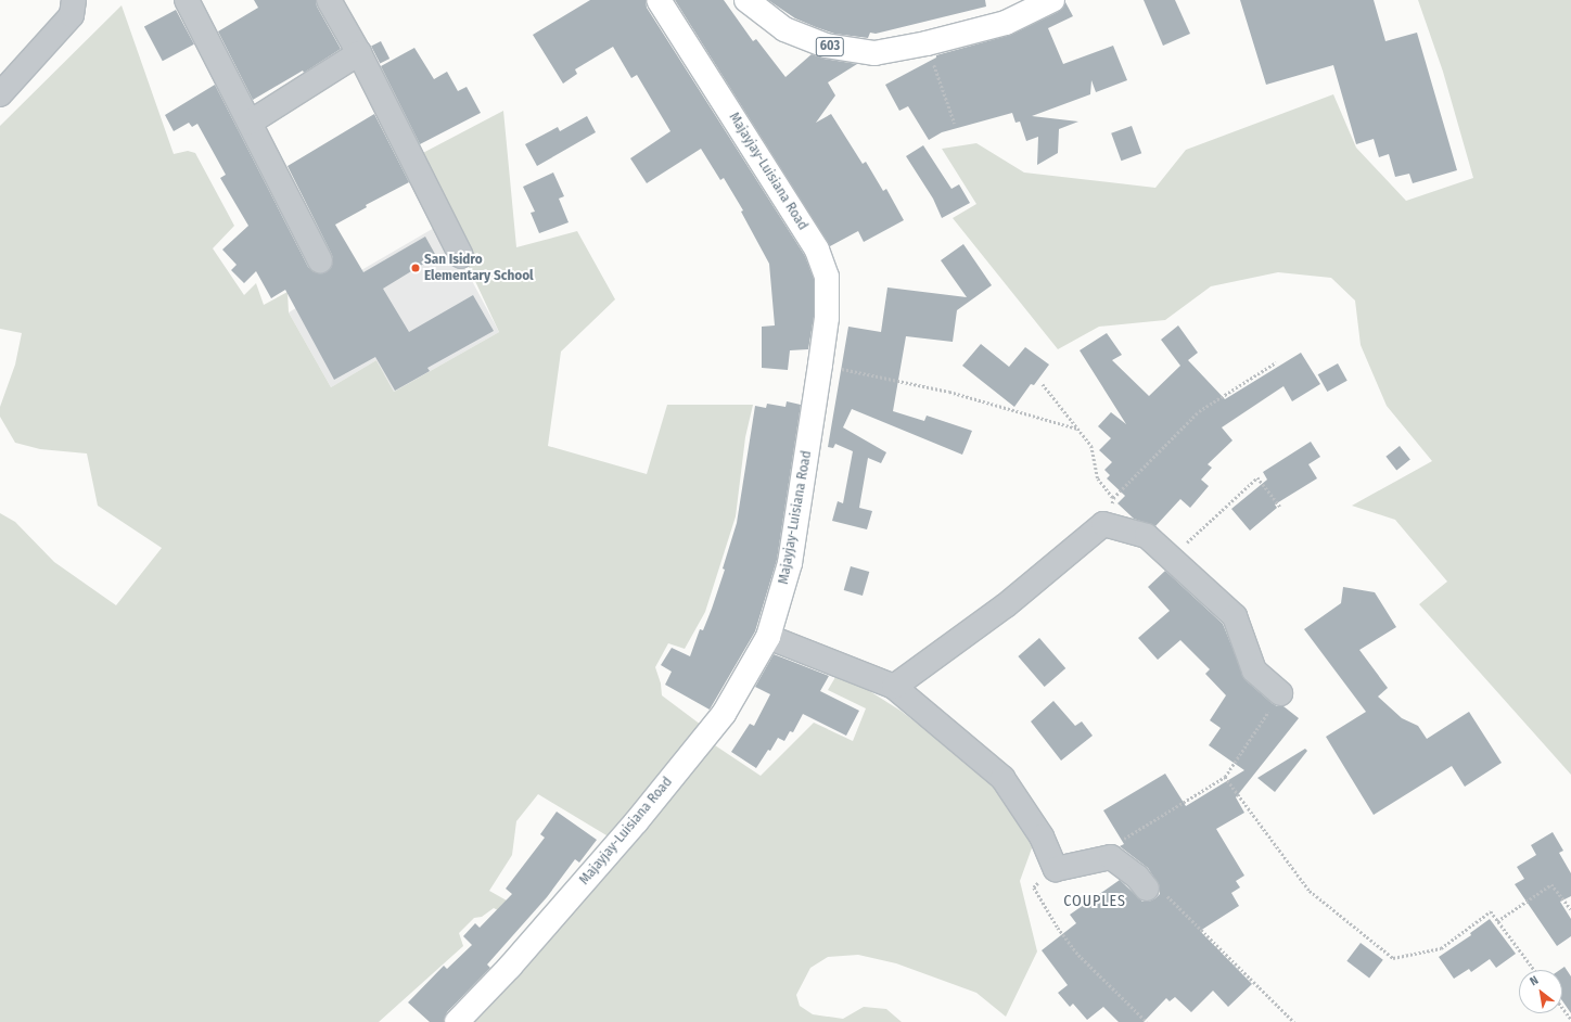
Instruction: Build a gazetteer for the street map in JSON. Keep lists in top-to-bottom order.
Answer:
{
  "streets": {
    "street": ["603", "Majayjay-Luisiana Road"]
  },
  "districts": ["COUPLES"],
  "places": ["San Isidro Elementary School"],
  "north": "top left"
}
